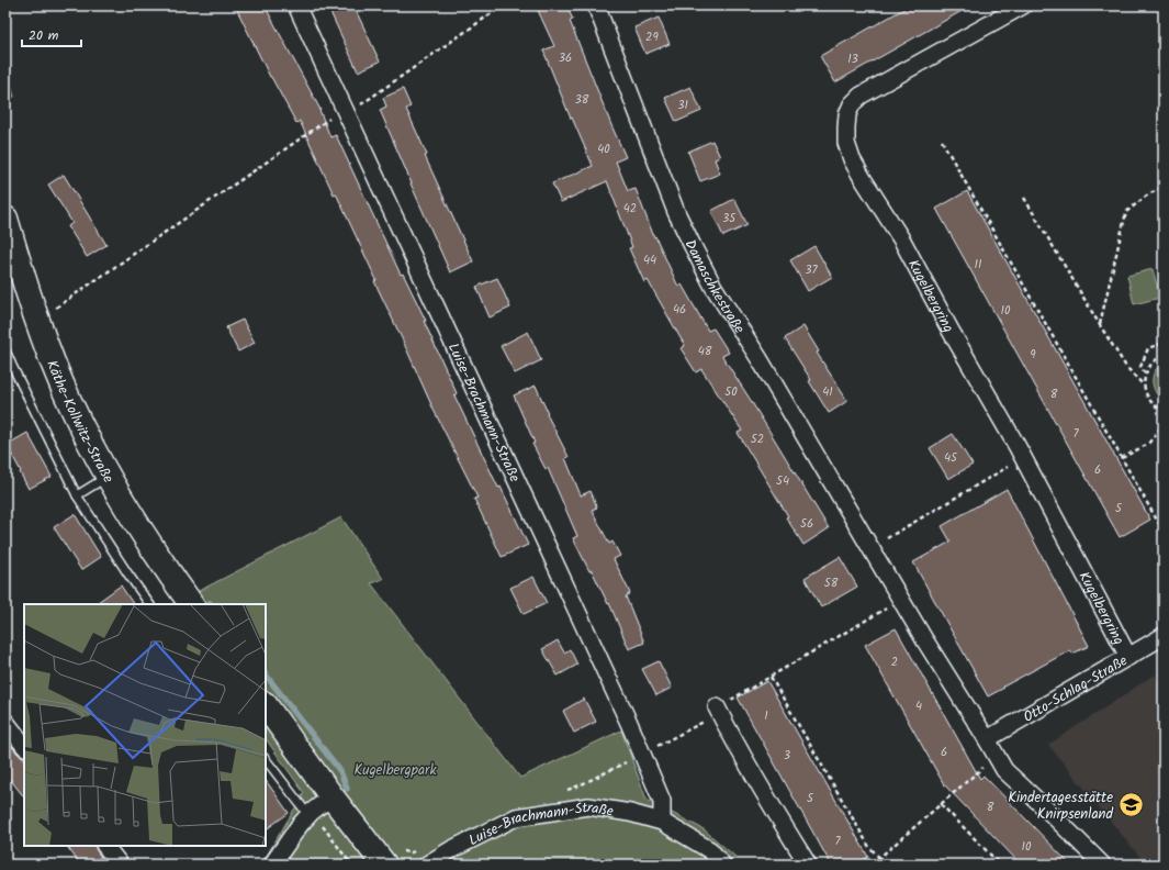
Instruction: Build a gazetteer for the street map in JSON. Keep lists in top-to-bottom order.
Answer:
{
  "streets": {
    "main road": ["Käthe-Kollwitz-Straße"],
    "street": [
      "Damaschkestraße",
      "Kugelbergring",
      "Luise-Brachmann-Straße",
      "Otto-Schlag-Straße"
    ]
  },
  "crossings": [
    ["Kugelbergring", "Otto-Schlag-Straße"]
  ],
  "parks": ["Kugelbergpark"],
  "places": {
    "school or university": ["Kindertagesstätte Knirpsenland"]
  },
  "house_numbers": [
    "29",
    "36",
    "13",
    "38",
    "31",
    "40",
    "42",
    "35",
    "44",
    "11",
    "37",
    "46",
    "10",
    "48",
    "9",
    "50",
    "41",
    "8",
    "7",
    "52",
    "45",
    "6",
    "54",
    "5",
    "56",
    "58",
    "2",
    "4",
    "1",
    "6",
    "3",
    "5",
    "8",
    "7",
    "10"
  ],
  "scale_bar": "20 m"
}
